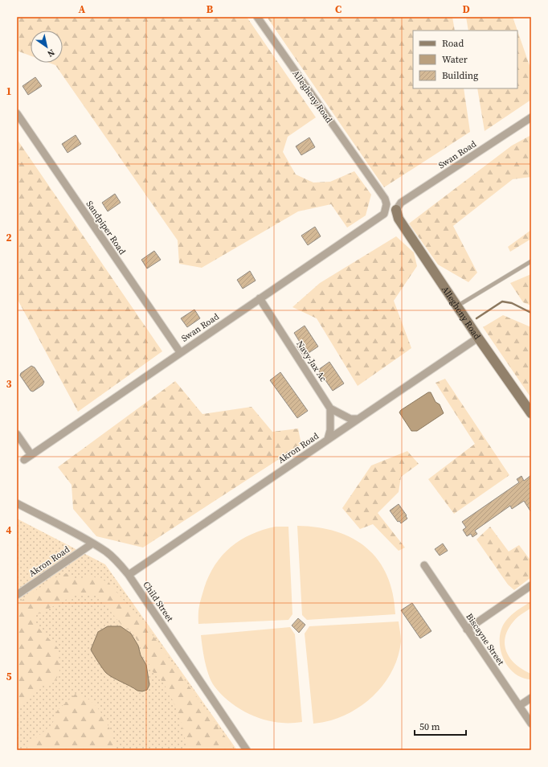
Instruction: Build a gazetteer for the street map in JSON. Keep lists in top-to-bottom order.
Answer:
{
  "streets": {
    "street": [
      "Allegheny Road",
      "Swan Road",
      "Sandpiper Road",
      "Navy-Jax Ac",
      "Akron Road",
      "Child Street",
      "Biscayne Street"
    ]
  },
  "crossings": [
    ["Allegheny Road", "Swan Road"],
    ["Allegheny Road", "Akron Road"],
    ["Swan Road", "Sandpiper Road"],
    ["Swan Road", "Navy-Jax Ac"],
    ["Akron Road", "Child Street"]
  ],
  "legend": ["Road", "Water", "Building"],
  "scale_bar": "50 m",
  "north": "bottom right",
  "grid": {
    "columns": [
      "A",
      "B",
      "C",
      "D"
    ],
    "rows": [
      "1",
      "2",
      "3",
      "4",
      "5"
    ]
  }
}
